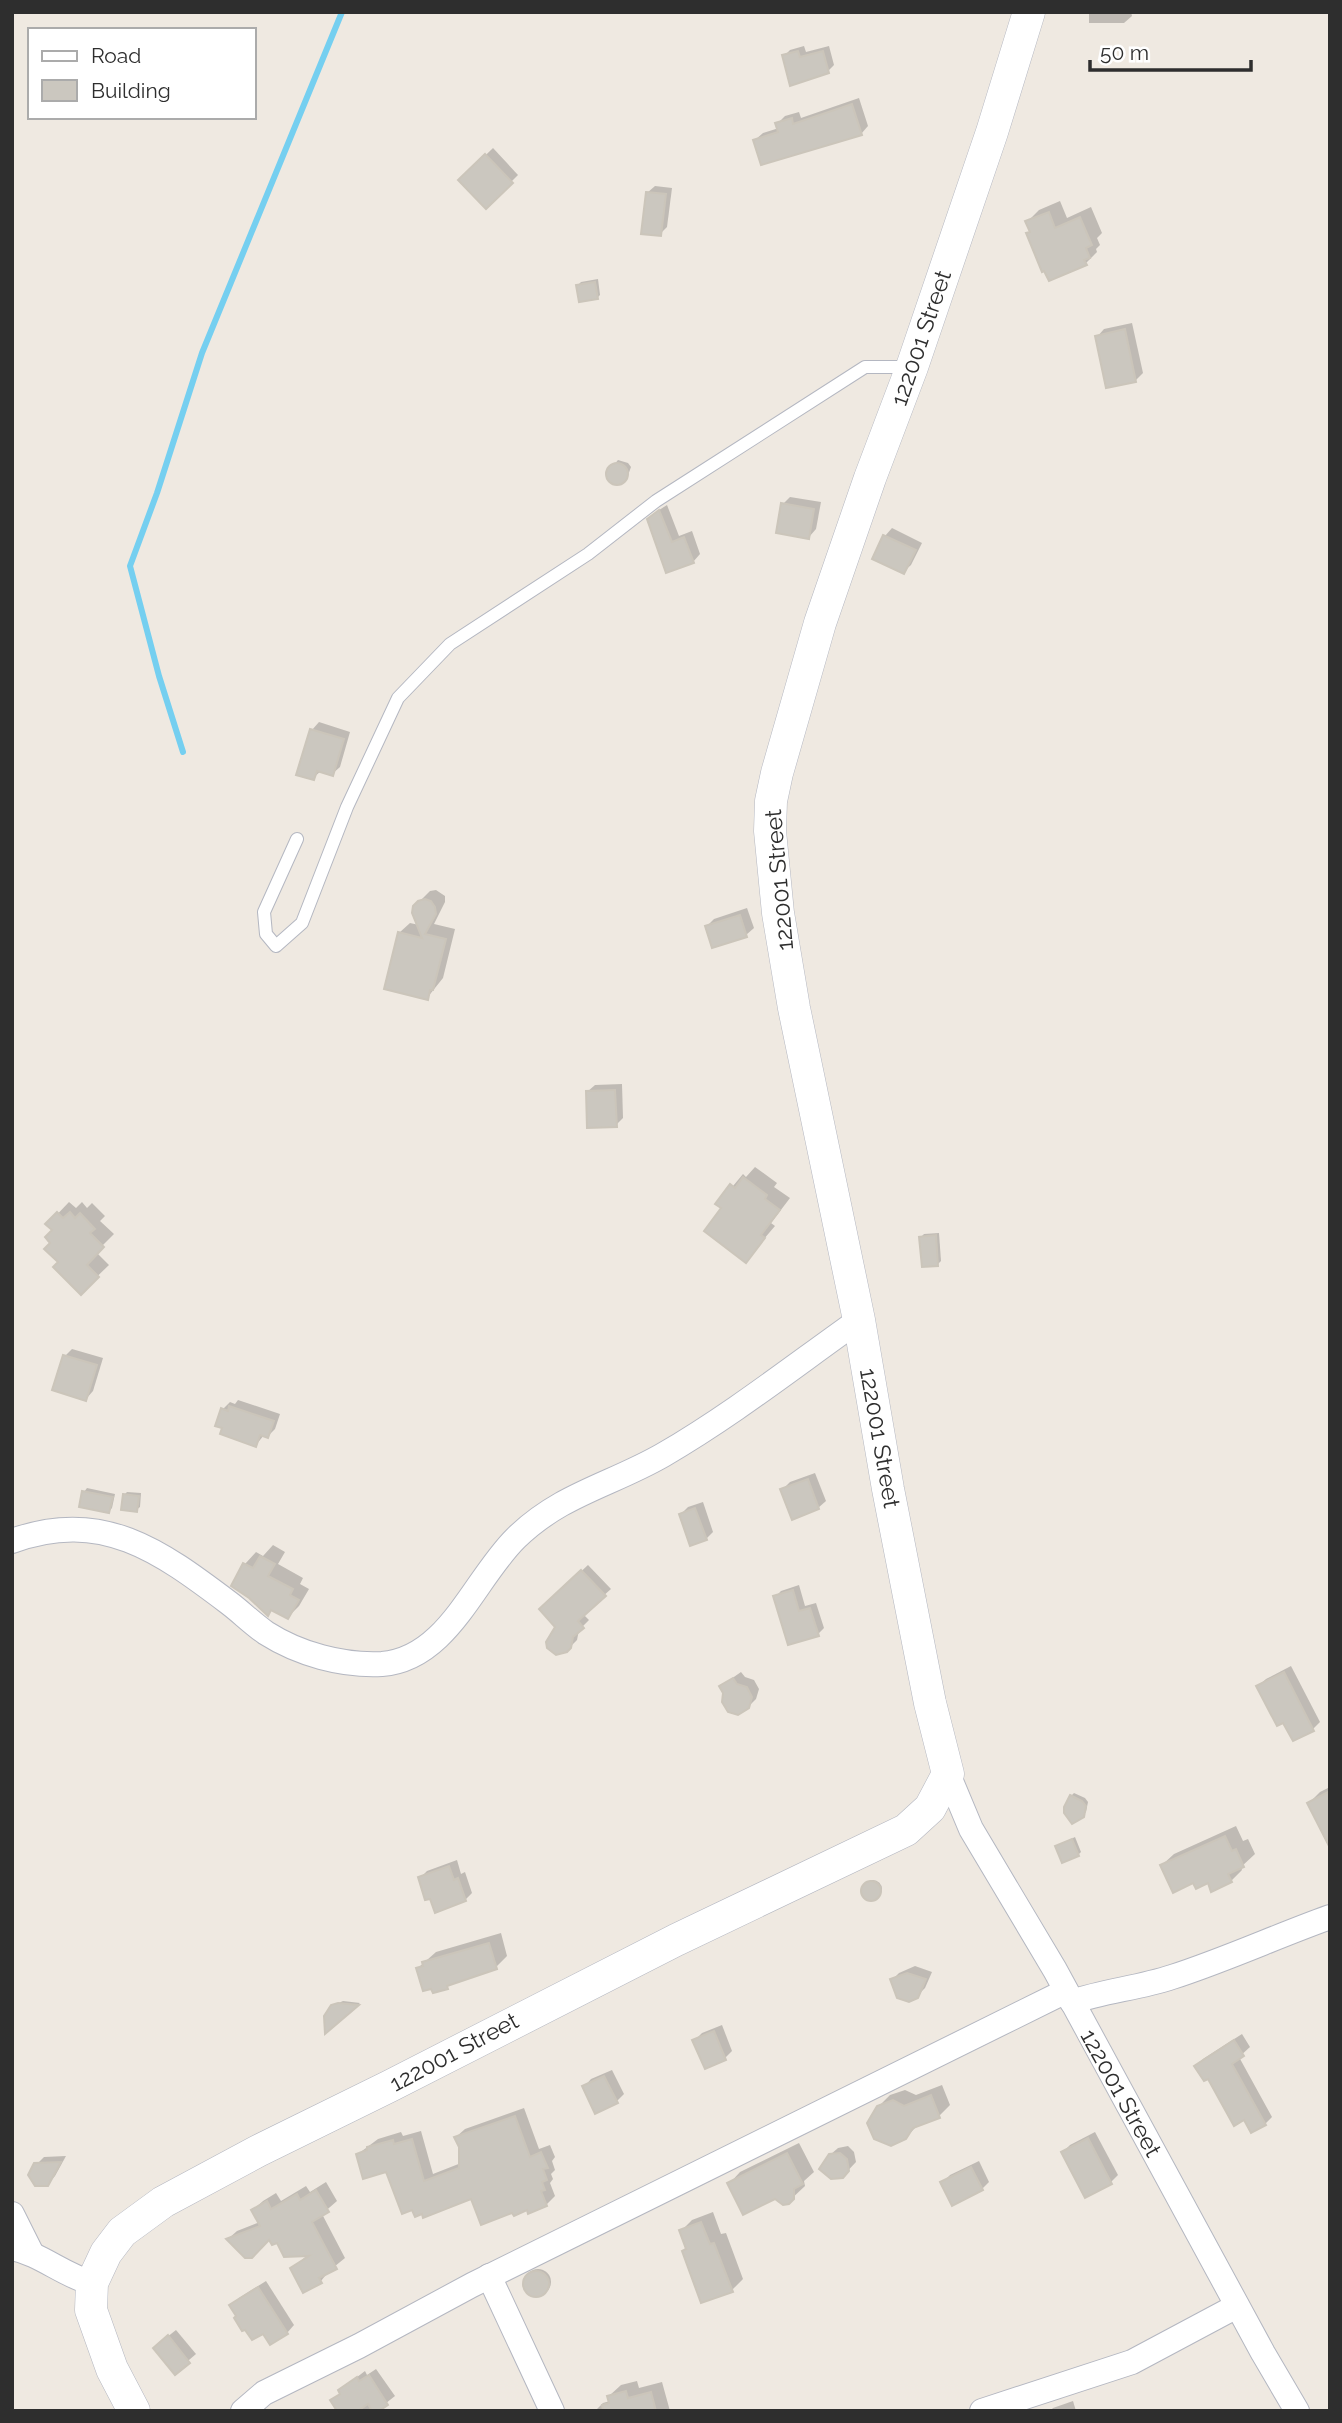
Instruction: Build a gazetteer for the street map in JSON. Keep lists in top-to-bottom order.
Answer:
{
  "streets": {
    "street": ["122001 Street"]
  },
  "legend": ["Road", "Building"],
  "scale_bar": "50 m"
}
